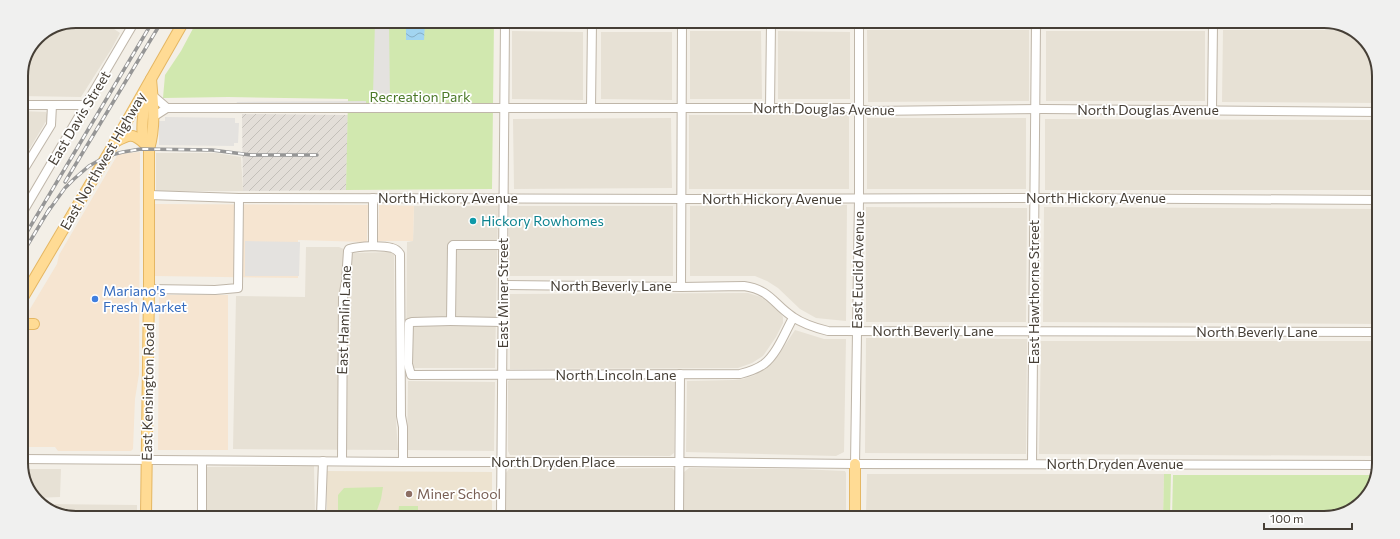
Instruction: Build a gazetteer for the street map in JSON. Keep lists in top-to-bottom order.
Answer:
{
  "streets": {
    "main road": ["East Northwest Highway", "East Euclid Avenue", "East Kensington Road"],
    "street": [
      "North Douglas Avenue",
      "East Davis Street",
      "North Hickory Avenue",
      "North Beverly Lane",
      "East Hawthorne Street",
      "East Miner Street",
      "East Hamlin Lane",
      "North Lincoln Lane",
      "North Dryden Place",
      "North Dryden Avenue"
    ]
  },
  "crossings": [
    ["North Douglas Avenue", "East Euclid Avenue"],
    ["North Douglas Avenue", "East Hawthorne Street"],
    ["North Douglas Avenue", "East Miner Street"],
    ["East Northwest Highway", "East Kensington Road"],
    ["North Hickory Avenue", "East Euclid Avenue"],
    ["North Hickory Avenue", "East Hawthorne Street"],
    ["North Hickory Avenue", "East Miner Street"],
    ["North Hickory Avenue", "East Kensington Road"],
    ["East Euclid Avenue", "North Beverly Lane"],
    ["East Euclid Avenue", "North Dryden Place"],
    ["East Euclid Avenue", "North Dryden Avenue"],
    ["North Beverly Lane", "East Hawthorne Street"],
    ["North Beverly Lane", "East Miner Street"],
    ["North Beverly Lane", "North Lincoln Lane"],
    ["East Hawthorne Street", "North Dryden Avenue"],
    ["East Miner Street", "North Lincoln Lane"],
    ["East Miner Street", "North Dryden Place"],
    ["East Hamlin Lane", "North Dryden Place"],
    ["East Kensington Road", "North Dryden Place"],
    ["North Dryden Place", "North Dryden Avenue"]
  ],
  "parks": ["Recreation Park"],
  "places": ["Hickory Rowhomes", "Mariano's Fresh Market", "Miner School"],
  "scale_bar": "100 m"
}
